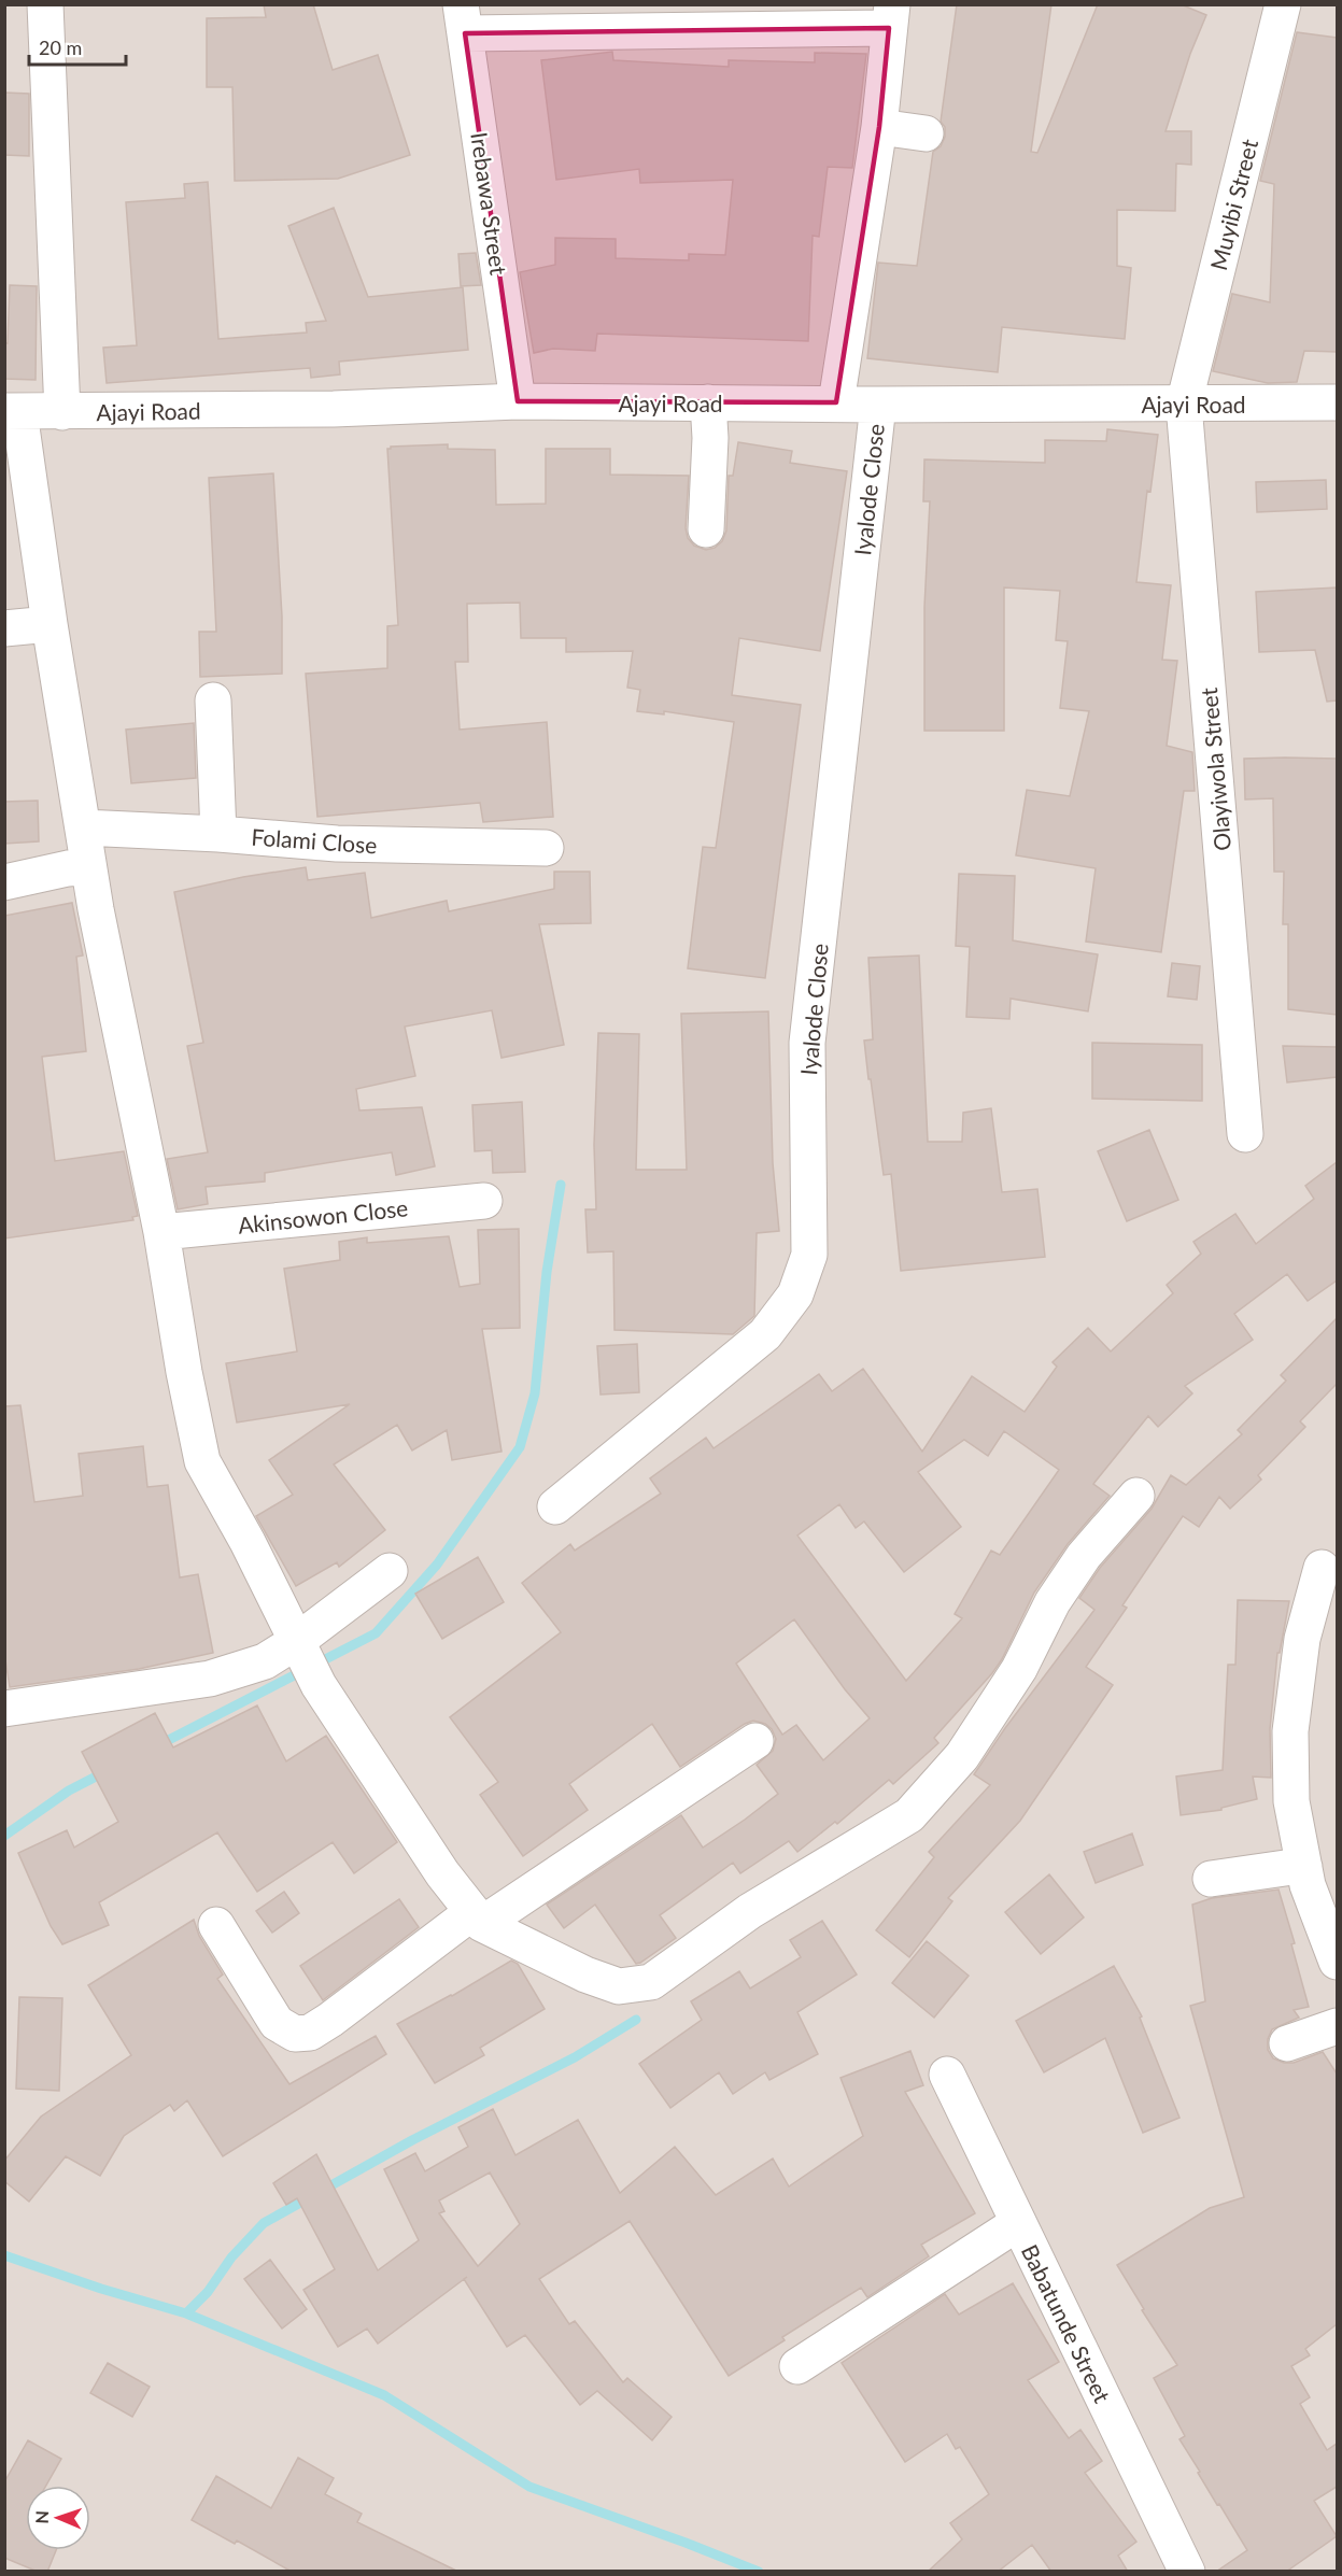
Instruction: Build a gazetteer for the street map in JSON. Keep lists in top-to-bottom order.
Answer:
{
  "streets": {
    "street": [
      "Irebawa Street",
      "Muyibi Street",
      "Ajayi Road",
      "Iyalode Close",
      "Olayiwola Street",
      "Folami Close",
      "Akinsowon Close",
      "Babatunde Street"
    ]
  },
  "crossings": [
    ["Irebawa Street", "Ajayi Road"],
    ["Muyibi Street", "Ajayi Road"],
    ["Muyibi Street", "Olayiwola Street"],
    ["Ajayi Road", "Iyalode Close"],
    ["Ajayi Road", "Olayiwola Street"]
  ],
  "scale_bar": "20 m",
  "north": "left"
}
